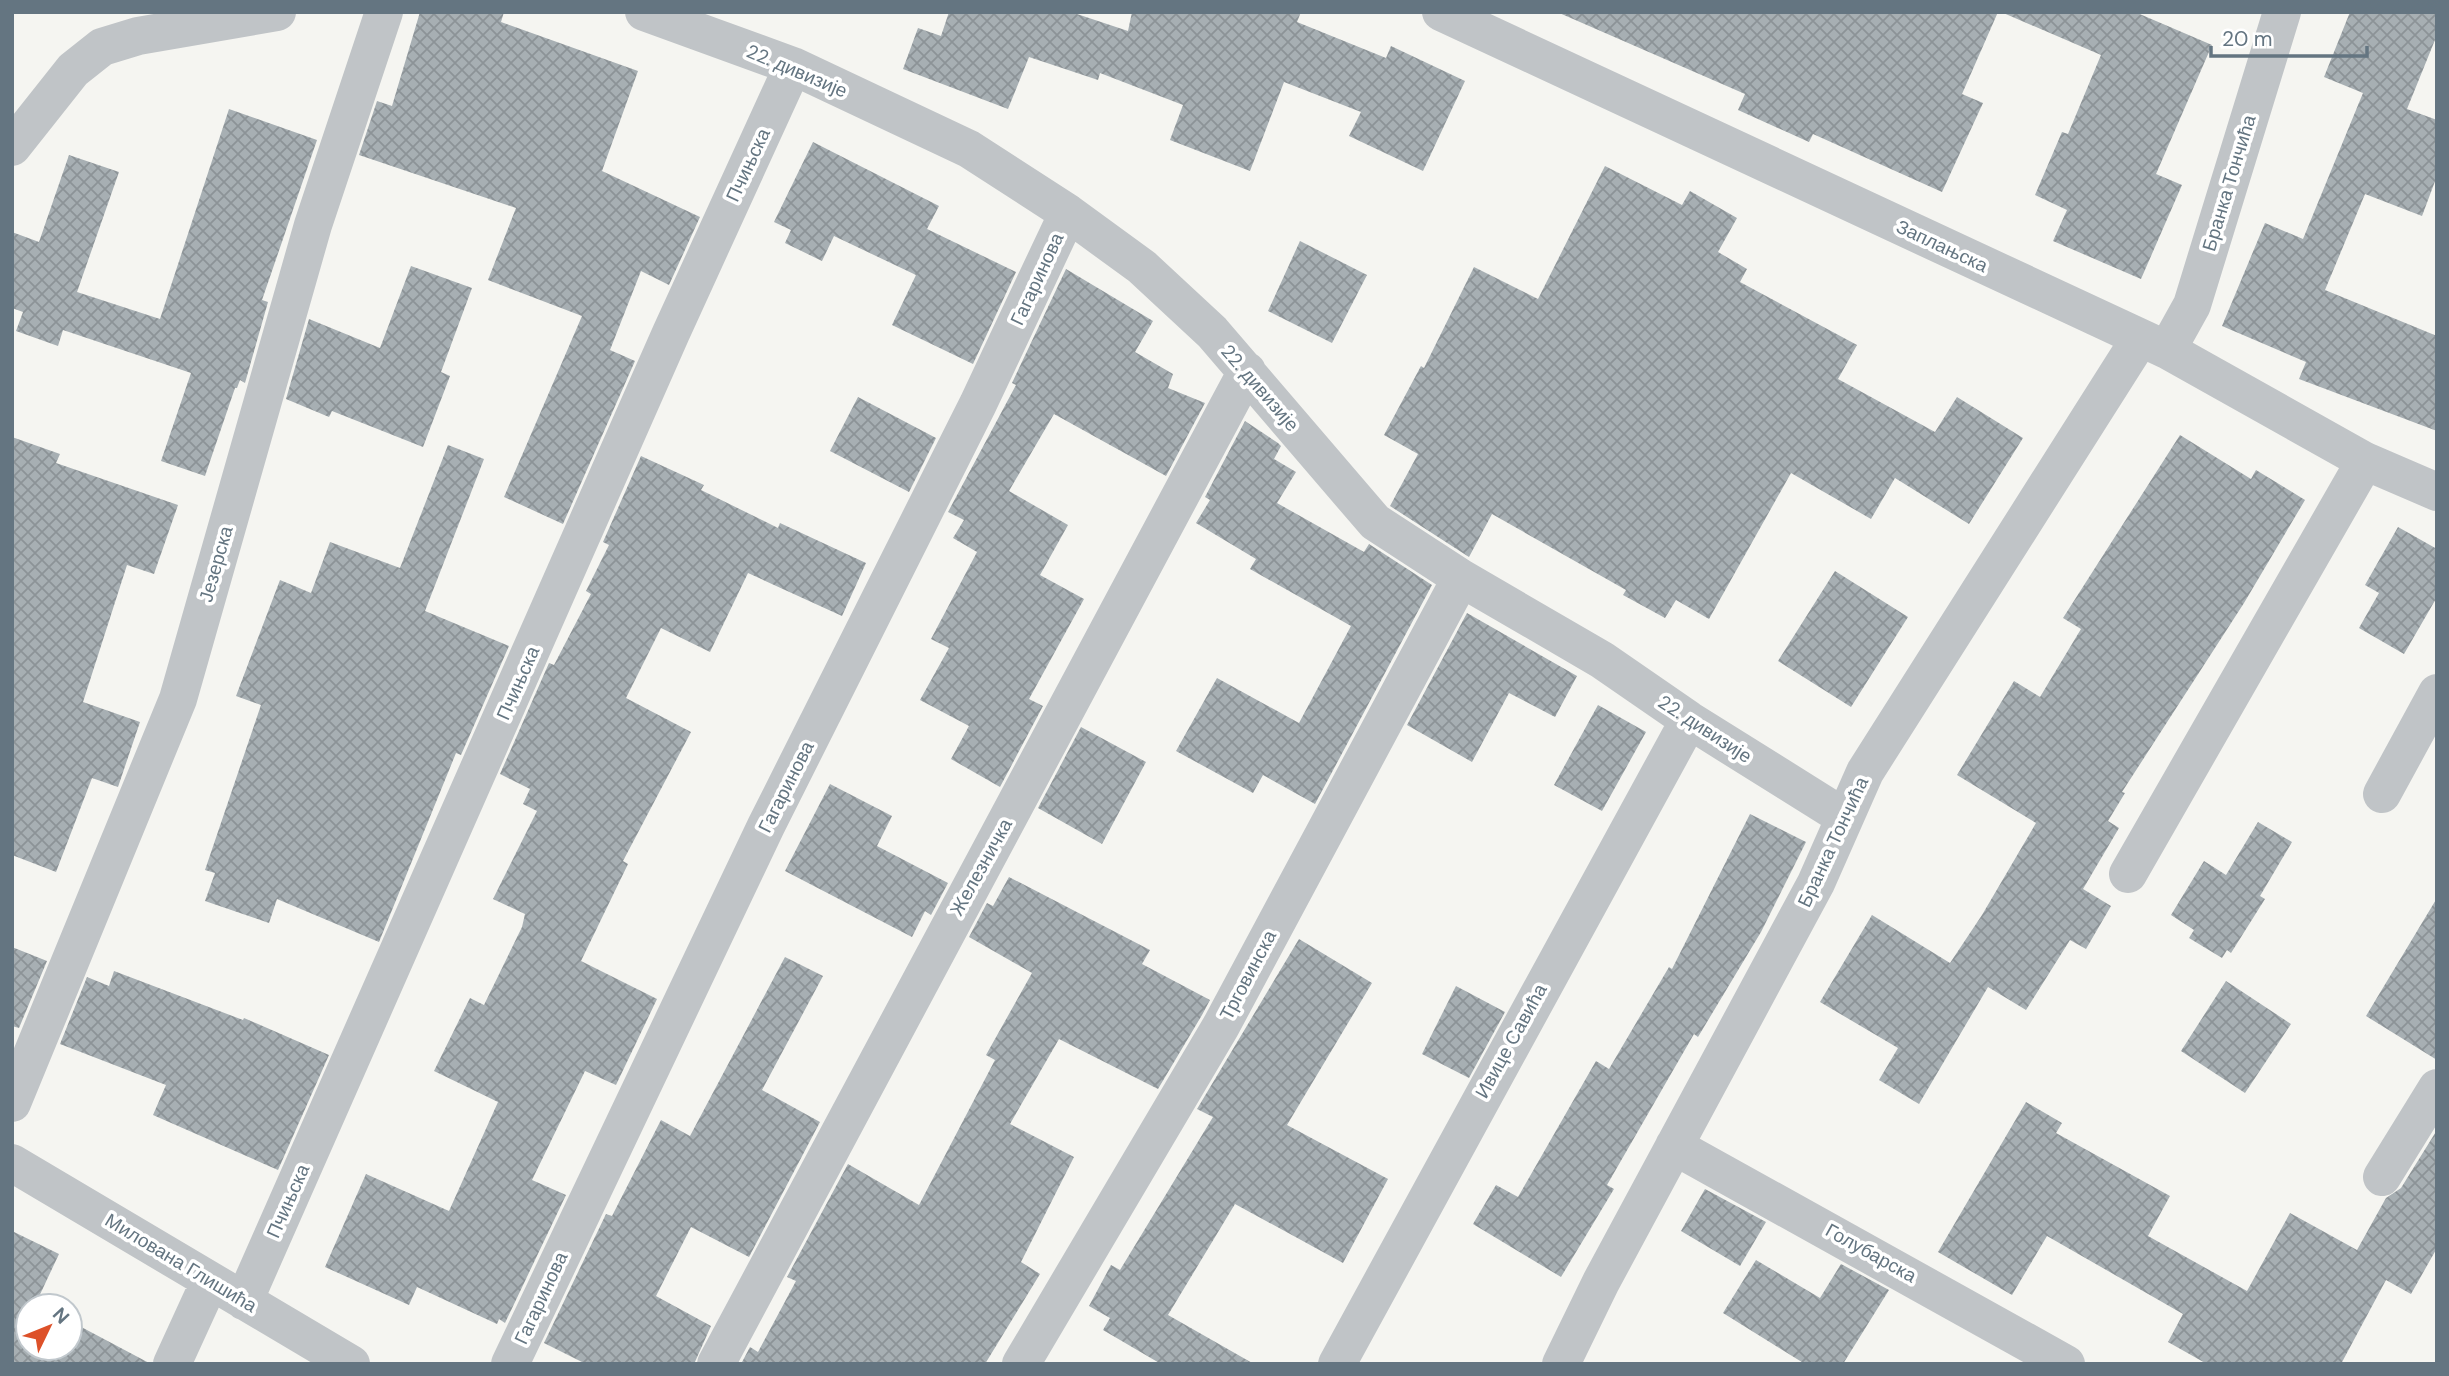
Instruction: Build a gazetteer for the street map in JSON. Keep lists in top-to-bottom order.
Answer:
{
  "streets": {
    "street": [
      "22. дивизије",
      "Пчињска",
      "Бранка Тончића",
      "Заплањска",
      "Гагаринова",
      "Језерска",
      "Железничка",
      "Трговинска",
      "Ивице Савића",
      "Голубарска",
      "Милована Глишића"
    ]
  },
  "crossings": [
    ["22. дивизије", "Пчињска"],
    ["22. дивизије", "Бранка Тончића"],
    ["22. дивизије", "Гагаринова"],
    ["22. дивизије", "Железничка"],
    ["22. дивизије", "Трговинска"],
    ["22. дивизије", "Ивице Савића"],
    ["Пчињска", "Милована Глишића"],
    ["Бранка Тончића", "Заплањска"],
    ["Бранка Тончића", "Голубарска"]
  ],
  "scale_bar": "20 m",
  "north": "top right"
}
